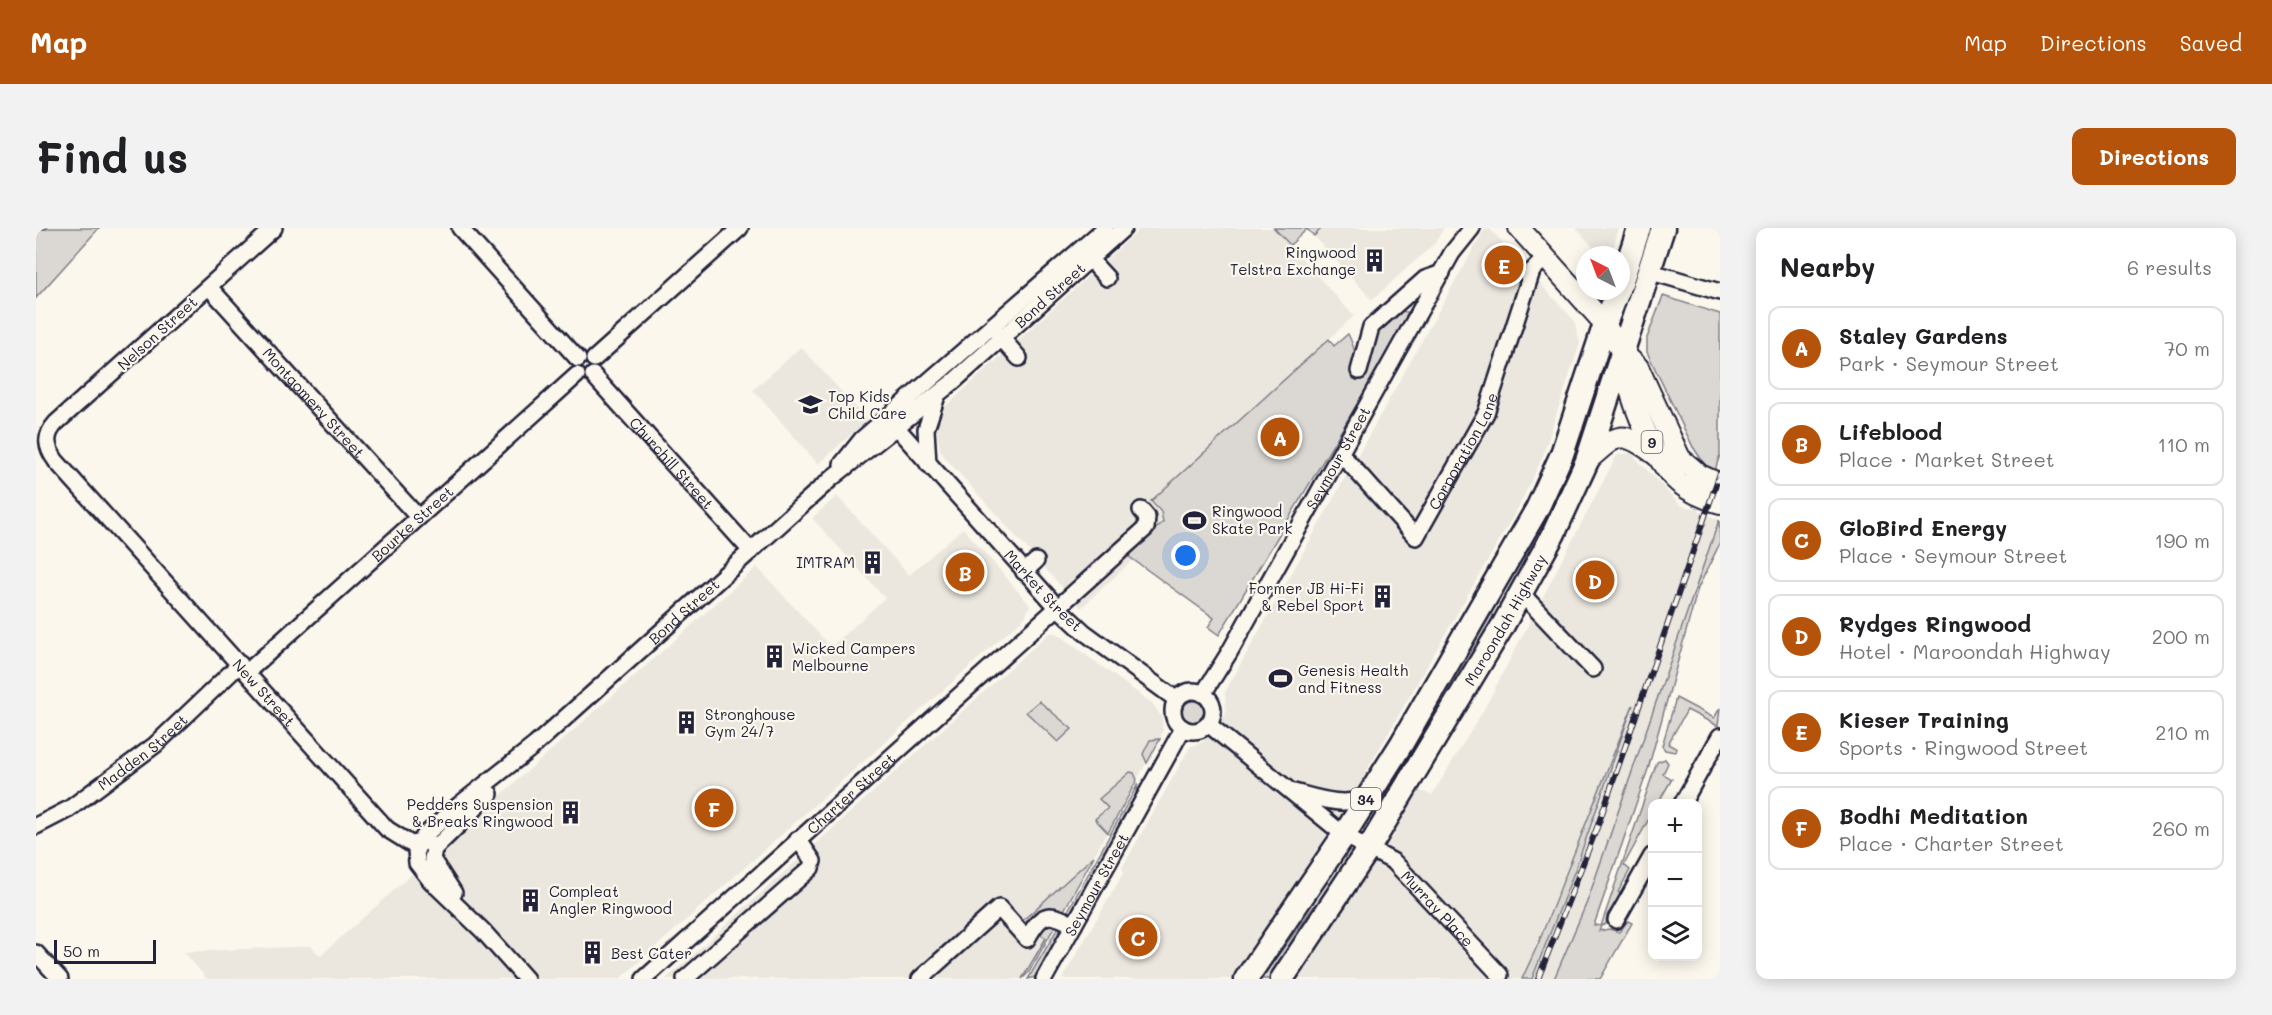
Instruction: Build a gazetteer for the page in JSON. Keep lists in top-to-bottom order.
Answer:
{
  "streets": {
    "highway": ["Maroondah Highway", "34"],
    "main road": ["9"],
    "street": [
      "Bond Street",
      "Nelson Street",
      "Montgomery Street",
      "Corporation Lane",
      "Seymour Street",
      "Churchill Street",
      "Bourke Street",
      "Market Street",
      "New Street",
      "Madden Street",
      "Charter Street",
      "Murray Place"
    ]
  },
  "crossings": [
    ["Bond Street", "Churchill Street"],
    ["Bond Street", "Market Street"],
    ["Bond Street", "New Street"],
    ["Nelson Street", "Montgomery Street"],
    ["Nelson Street", "New Street"],
    ["Montgomery Street", "Bourke Street"],
    ["9", "Maroondah Highway"],
    ["Corporation Lane", "Seymour Street"],
    ["Seymour Street", "Market Street"],
    ["Churchill Street", "Bourke Street"],
    ["Bourke Street", "New Street"],
    ["Bourke Street", "Madden Street"],
    ["Market Street", "Charter Street"],
    ["Maroondah Highway", "Murray Place"],
    ["New Street", "Madden Street"]
  ],
  "places": {
    "building": [
      "Ringwood Telstra Exchange",
      "IMTRAM",
      "Former JB Hi-Fi & Rebel Sport",
      "Wicked Campers Melbourne",
      "Stronghouse Gym 24/7",
      "Pedders Suspension & Breaks Ringwood",
      "Compleat Angler Ringwood",
      "Best Cater"
    ],
    "school or university": ["Top Kids Child Care"],
    "sports": ["Ringwood Skate Park", "Genesis Health and Fitness"]
  },
  "scale_bar": "50 m",
  "north": "top left",
  "page": {
    "header": "Map",
    "nav": ["Map", "Directions", "Saved"],
    "buttons": "Directions",
    "title": "Find us",
    "heading": ["Nearby", "6 results"],
    "pins": [
      "E",
      "A",
      "B",
      "D",
      "F",
      "C"
    ],
    "list": [
      {
        "mark": "A",
        "name": "Staley Gardens",
        "note": "Park · Seymour Street",
        "value": "70 m"
      },
      {
        "mark": "B",
        "name": "Lifeblood",
        "note": "Place · Market Street",
        "value": "110 m"
      },
      {
        "mark": "C",
        "name": "GloBird Energy",
        "note": "Place · Seymour Street",
        "value": "190 m"
      },
      {
        "mark": "D",
        "name": "Rydges Ringwood",
        "note": "Hotel · Maroondah Highway",
        "value": "200 m"
      },
      {
        "mark": "E",
        "name": "Kieser Training",
        "note": "Sports · Ringwood Street",
        "value": "210 m"
      },
      {
        "mark": "F",
        "name": "Bodhi Meditation",
        "note": "Place · Charter Street",
        "value": "260 m"
      }
    ],
    "map_buttons": ["+", "−"],
    "scale": "50 m"
  }
}
